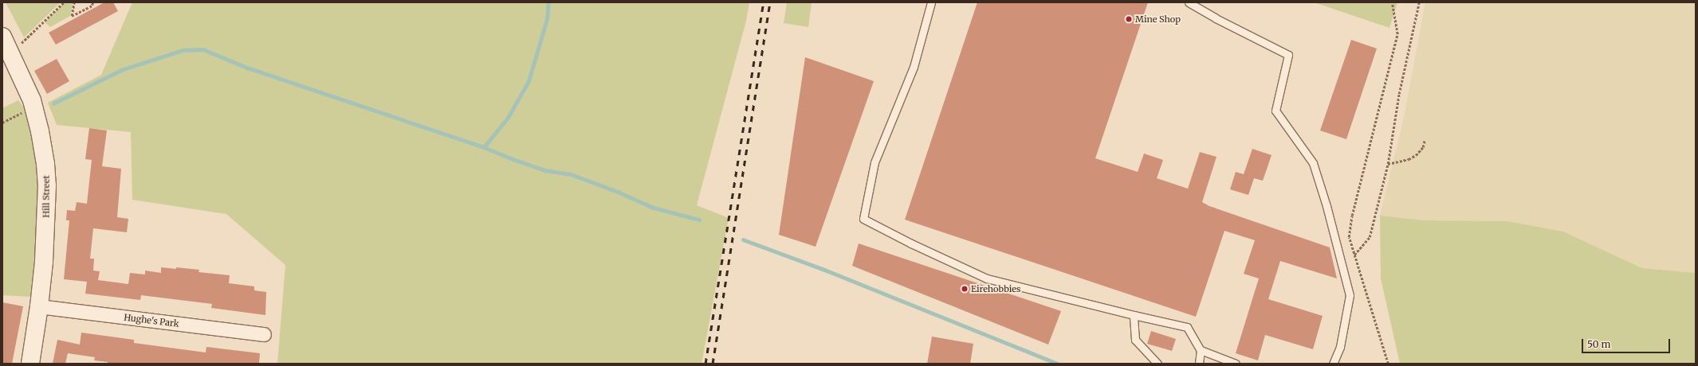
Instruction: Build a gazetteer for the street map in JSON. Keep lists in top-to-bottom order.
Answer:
{
  "streets": {
    "main road": ["Hill Street"],
    "street": ["Hughe's Park"]
  },
  "crossings": [
    ["Hill Street", "Hughe's Park"]
  ],
  "places": ["Mine Shop", "Eirehobbies"],
  "scale_bar": "50 m"
}
